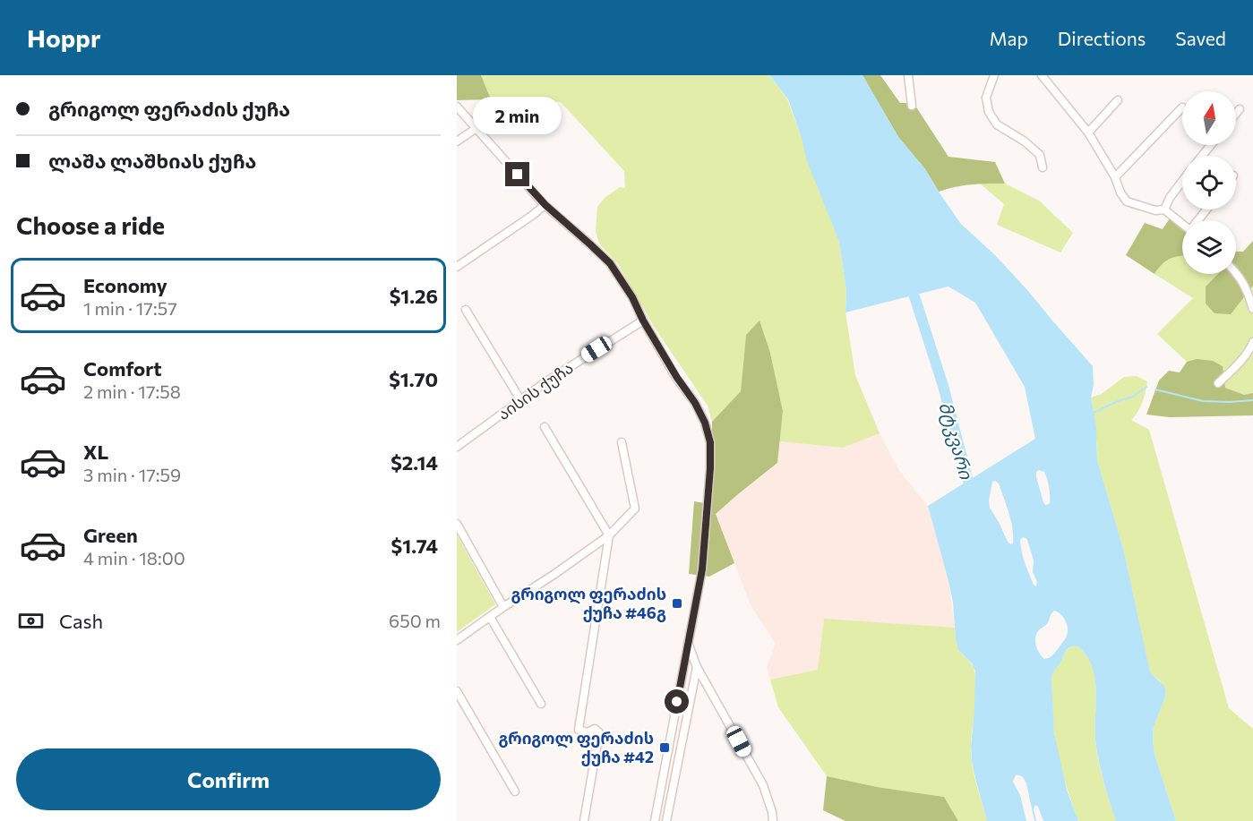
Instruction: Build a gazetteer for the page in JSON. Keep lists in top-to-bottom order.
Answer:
{
  "streets": {
    "street": ["აისის ქუჩა"]
  },
  "water": ["მტკვარი"],
  "places": {
    "transit": ["გრიგოლ ფერაძის ქუჩა #46გ", "გრიგოლ ფერაძის ქუჩა #42"]
  },
  "north": "top",
  "page": {
    "header": "Hoppr",
    "nav": ["Map", "Directions", "Saved"],
    "banner": ["გრიგოლ ფერაძის ქუჩა", "ლაშა ლაშხიას ქუჩა"],
    "bubble": "2 min",
    "heading": "Choose a ride",
    "list": [
      {
        "name": "Economy",
        "note": "1 min · 17:57",
        "value": "$1.26"
      },
      {
        "name": "Comfort",
        "note": "2 min · 17:58",
        "value": "$1.70"
      },
      {
        "name": "XL",
        "note": "3 min · 17:59",
        "value": "$2.14"
      },
      {
        "name": "Green",
        "note": "4 min · 18:00",
        "value": "$1.74"
      }
    ],
    "pay": ["Cash", "650 m"],
    "buttons": "Confirm"
  }
}
